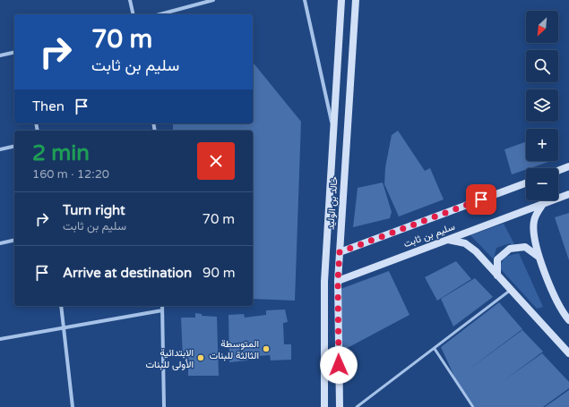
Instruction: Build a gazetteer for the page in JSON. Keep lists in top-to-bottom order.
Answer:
{
  "streets": {
    "street": ["خالد بن الوليد", "سليم بن ثابت"]
  },
  "crossings": [
    ["خالد بن الوليد", "سليم بن ثابت"]
  ],
  "places": ["المتوسطة الثالثة للبنات", "الابتدائية الأولى للبنات"],
  "north": "bottom left",
  "page": {
    "map_buttons": ["+", "−"],
    "turn": ["70 m", "سليم بن ثابت"],
    "then": "Then",
    "heading": ["2 min", "160 m · 12:20"],
    "list": [
      {
        "name": "Turn right",
        "note": "سليم بن ثابت",
        "value": "70 m"
      },
      {
        "name": "Arrive at destination",
        "value": "90 m"
      }
    ]
  }
}
